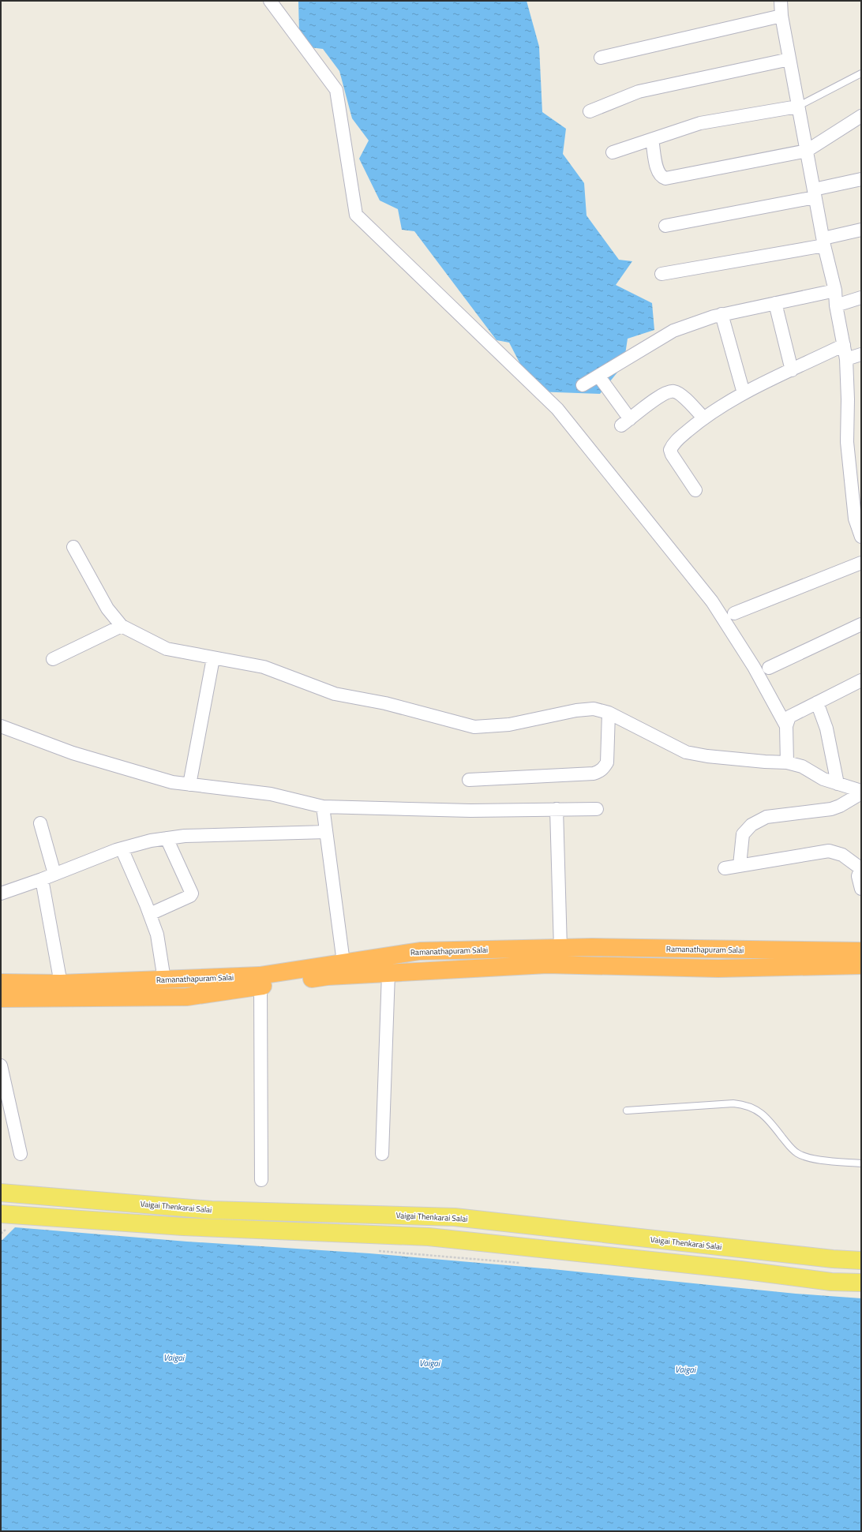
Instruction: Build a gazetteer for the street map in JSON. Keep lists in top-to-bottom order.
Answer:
{
  "streets": {
    "highway": ["Ramanathapuram Salai"],
    "main road": ["Vaigai Thenkarai Salai"]
  },
  "water": ["Vaigai"]
}
